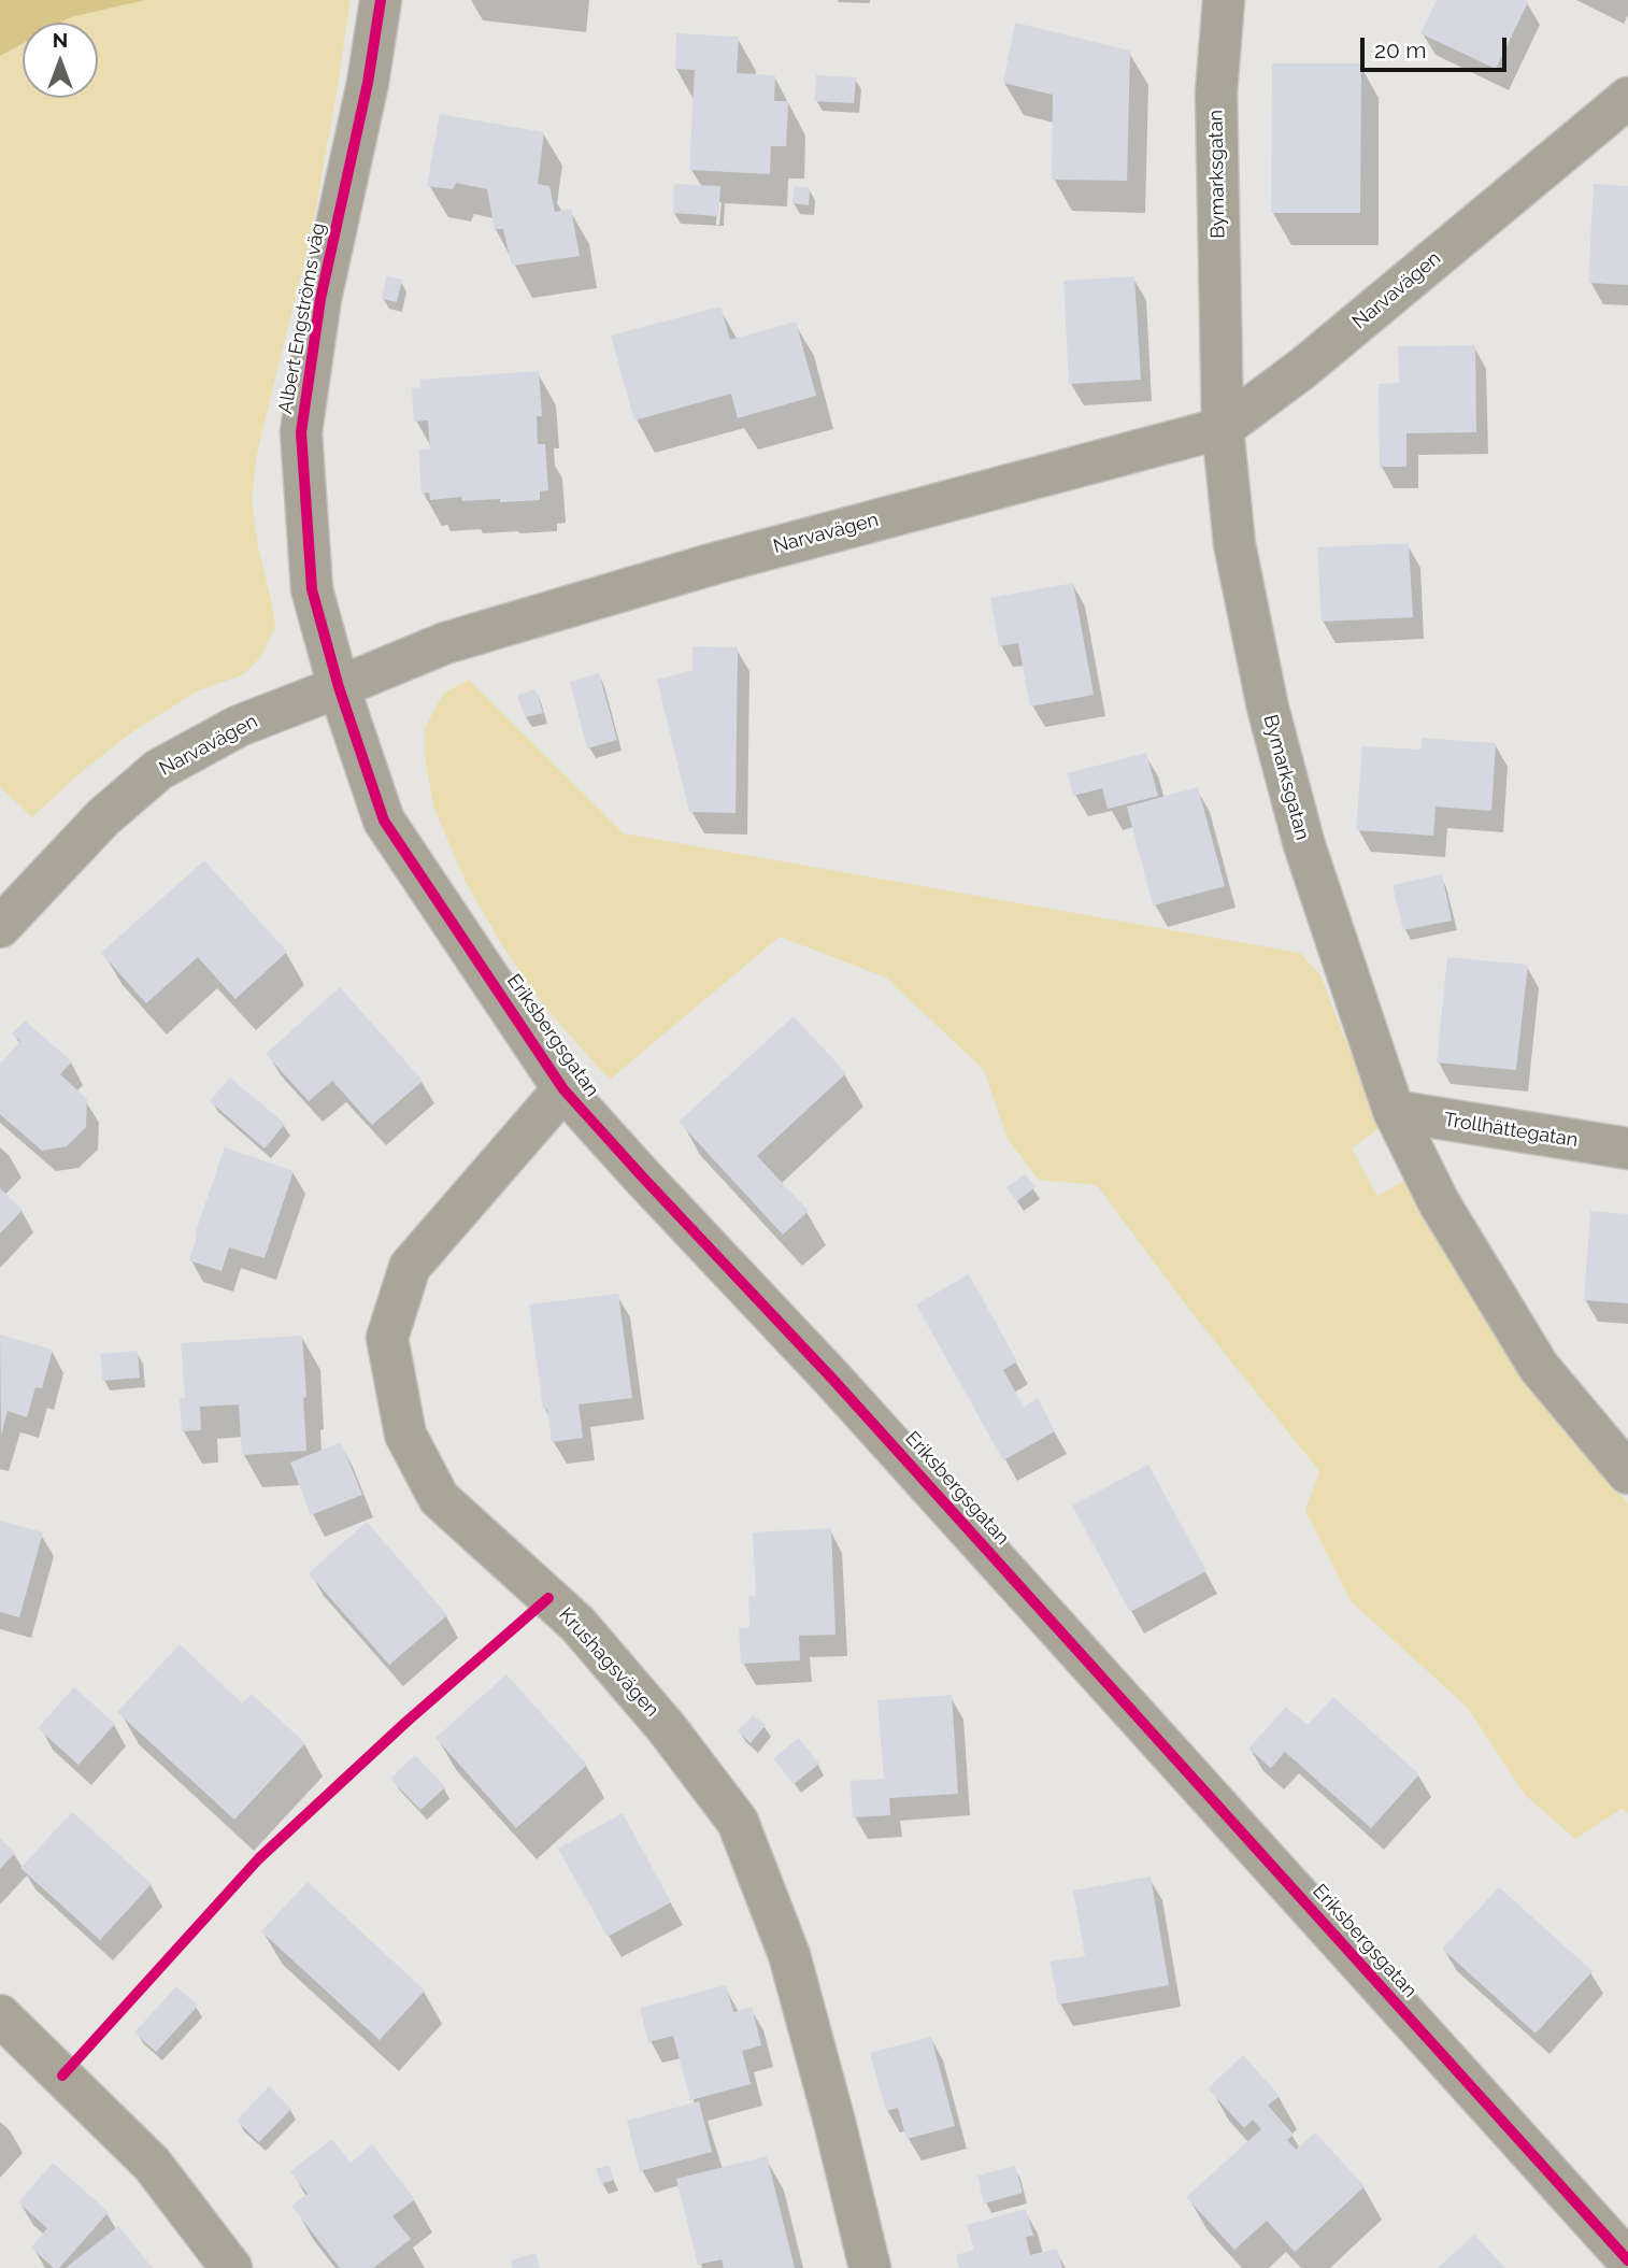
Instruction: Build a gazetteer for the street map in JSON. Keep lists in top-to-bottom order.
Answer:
{
  "streets": {
    "street": [
      "Bymarksgatan",
      "Narvavägen",
      "Albert Engströms väg",
      "Eriksbergsgatan",
      "Trollhättegatan",
      "Krushagsvägen"
    ]
  },
  "crossings": [
    ["Bymarksgatan", "Narvavägen"],
    ["Bymarksgatan", "Trollhättegatan"],
    ["Narvavägen", "Albert Engströms väg"],
    ["Narvavägen", "Eriksbergsgatan"],
    ["Albert Engströms väg", "Eriksbergsgatan"],
    ["Eriksbergsgatan", "Krushagsvägen"]
  ],
  "scale_bar": "20 m",
  "north": "top"
}
